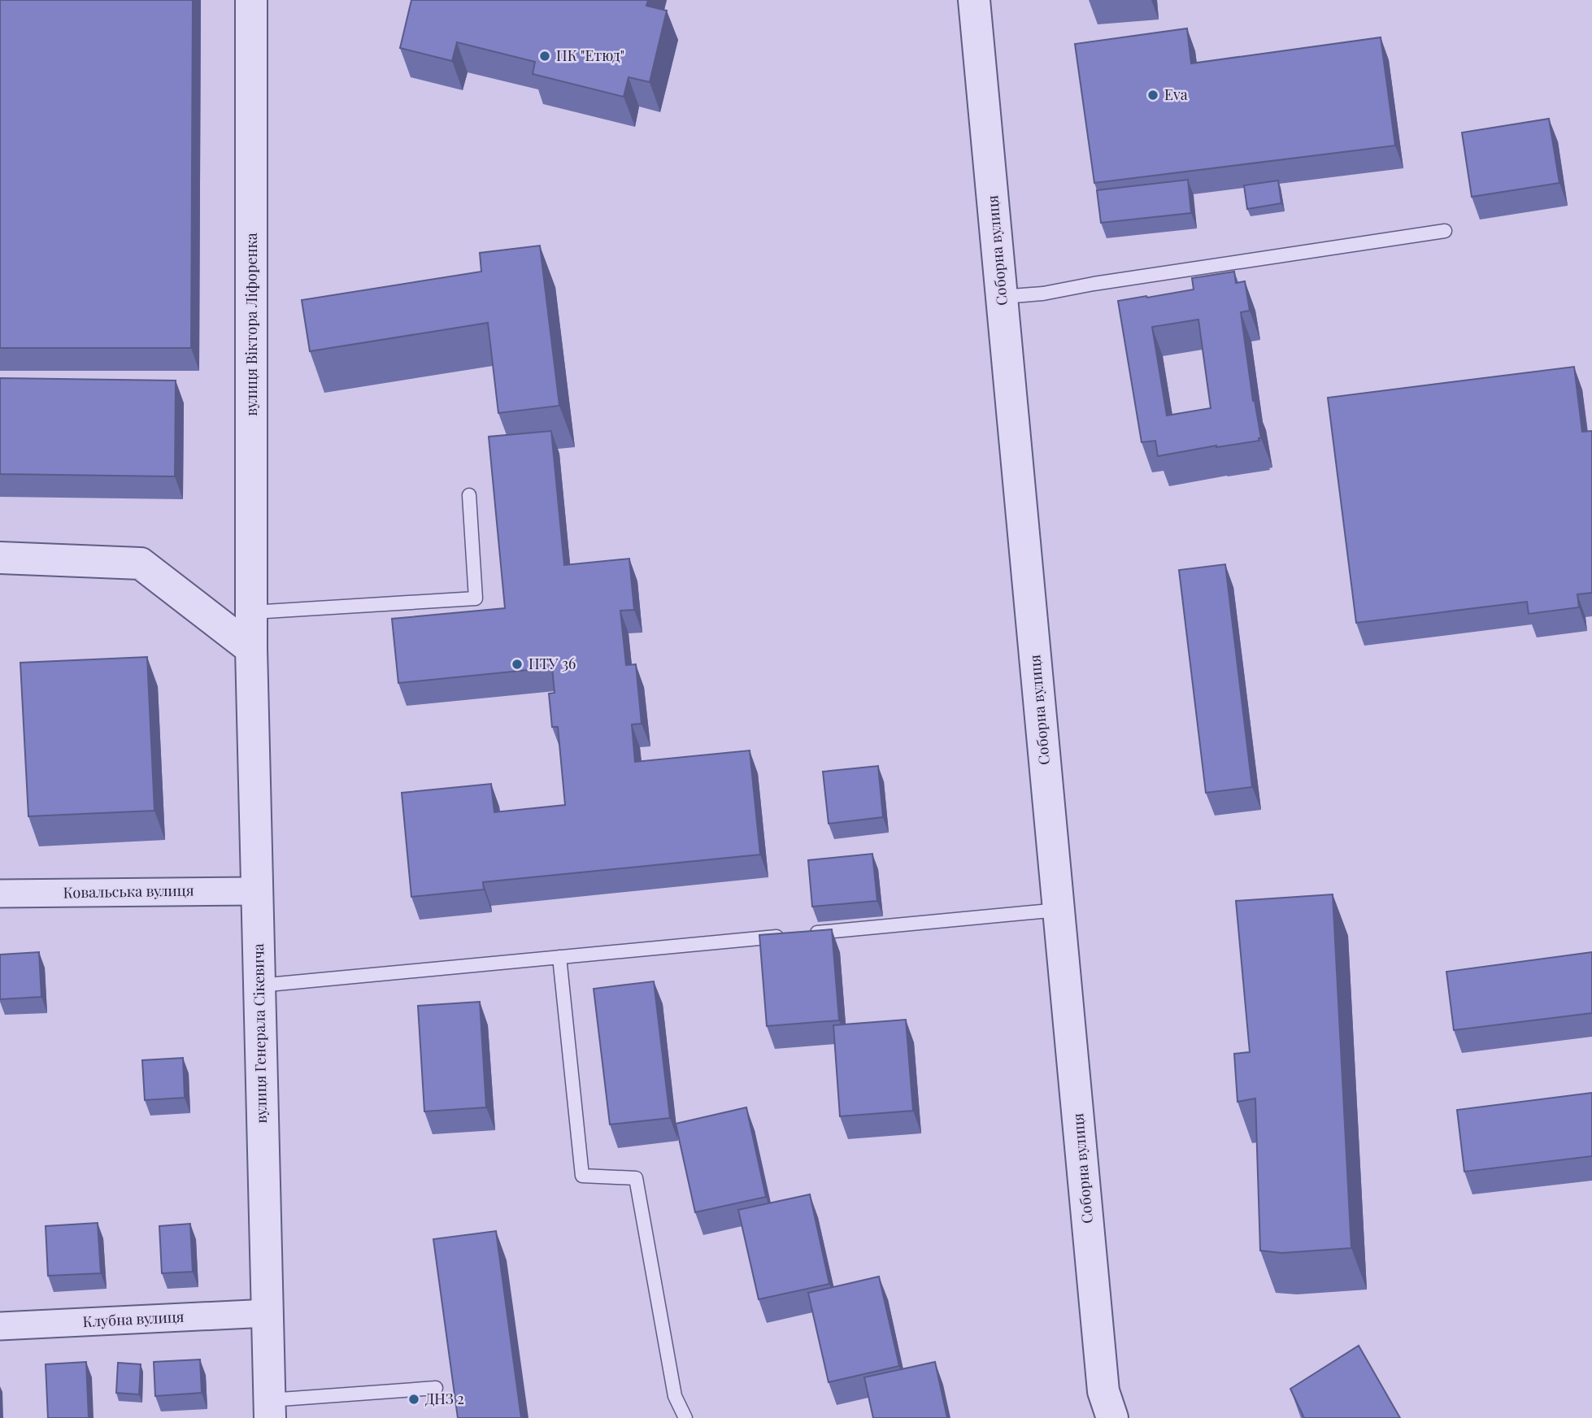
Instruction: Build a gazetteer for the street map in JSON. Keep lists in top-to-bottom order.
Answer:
{
  "streets": {
    "street": [
      "Соборна вулиця",
      "вулиця Віктора Ліфоренка",
      "Ковальська вулиця",
      "вулиця Генерала Сікевича",
      "Клубна вулиця"
    ]
  },
  "crossings": [
    ["вулиця Віктора Ліфоренка", "вулиця Генерала Сікевича"],
    ["Ковальська вулиця", "вулиця Генерала Сікевича"],
    ["вулиця Генерала Сікевича", "Клубна вулиця"]
  ],
  "places": [
    "ПК \"Етюд\"",
    "Eva",
    "ПТУ 36",
    "ДНЗ 2"
  ]
}
